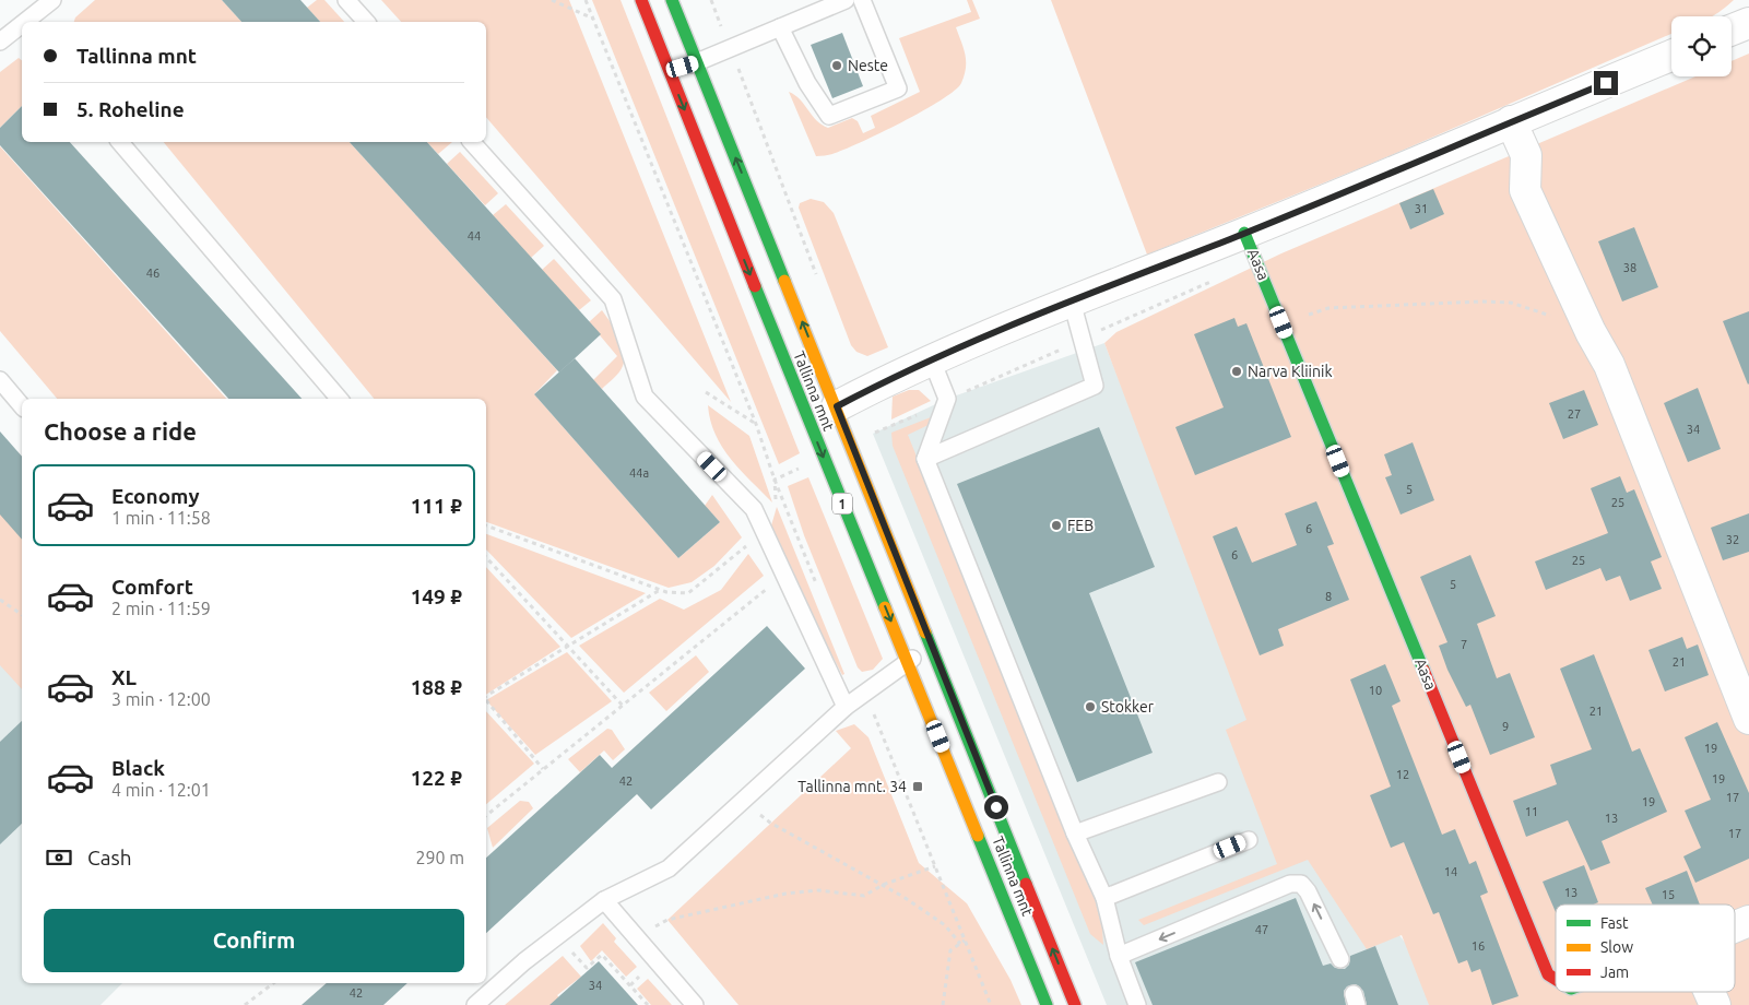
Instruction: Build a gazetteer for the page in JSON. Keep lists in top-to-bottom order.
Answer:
{
  "streets": {
    "main road": ["Aasa", "Tallinna mnt", "1"]
  },
  "places": {
    "other": [
      "Neste",
      "Narva Kliinik",
      "FEB",
      "Stokker"
    ],
    "transit": ["Tallinna mnt. 34"]
  },
  "house_numbers": [
    "31",
    "44",
    "38",
    "46",
    "27",
    "34",
    "44a",
    "5",
    "25",
    "6",
    "32",
    "6",
    "25",
    "5",
    "8",
    "7",
    "21",
    "10",
    "21",
    "9",
    "19",
    "12",
    "19",
    "42",
    "17",
    "19",
    "11",
    "13",
    "17",
    "14",
    "13",
    "15",
    "47",
    "16",
    "34",
    "42"
  ],
  "legend": ["Fast", "Slow", "Jam"],
  "page": {
    "banner": ["Tallinna mnt", "5. Roheline"],
    "heading": "Choose a ride",
    "list": [
      {
        "name": "Economy",
        "note": "1 min · 11:58",
        "value": "111 ₽"
      },
      {
        "name": "Comfort",
        "note": "2 min · 11:59",
        "value": "149 ₽"
      },
      {
        "name": "XL",
        "note": "3 min · 12:00",
        "value": "188 ₽"
      },
      {
        "name": "Black",
        "note": "4 min · 12:01",
        "value": "122 ₽"
      }
    ],
    "pay": ["Cash", "290 m"],
    "buttons": "Confirm"
  }
}
